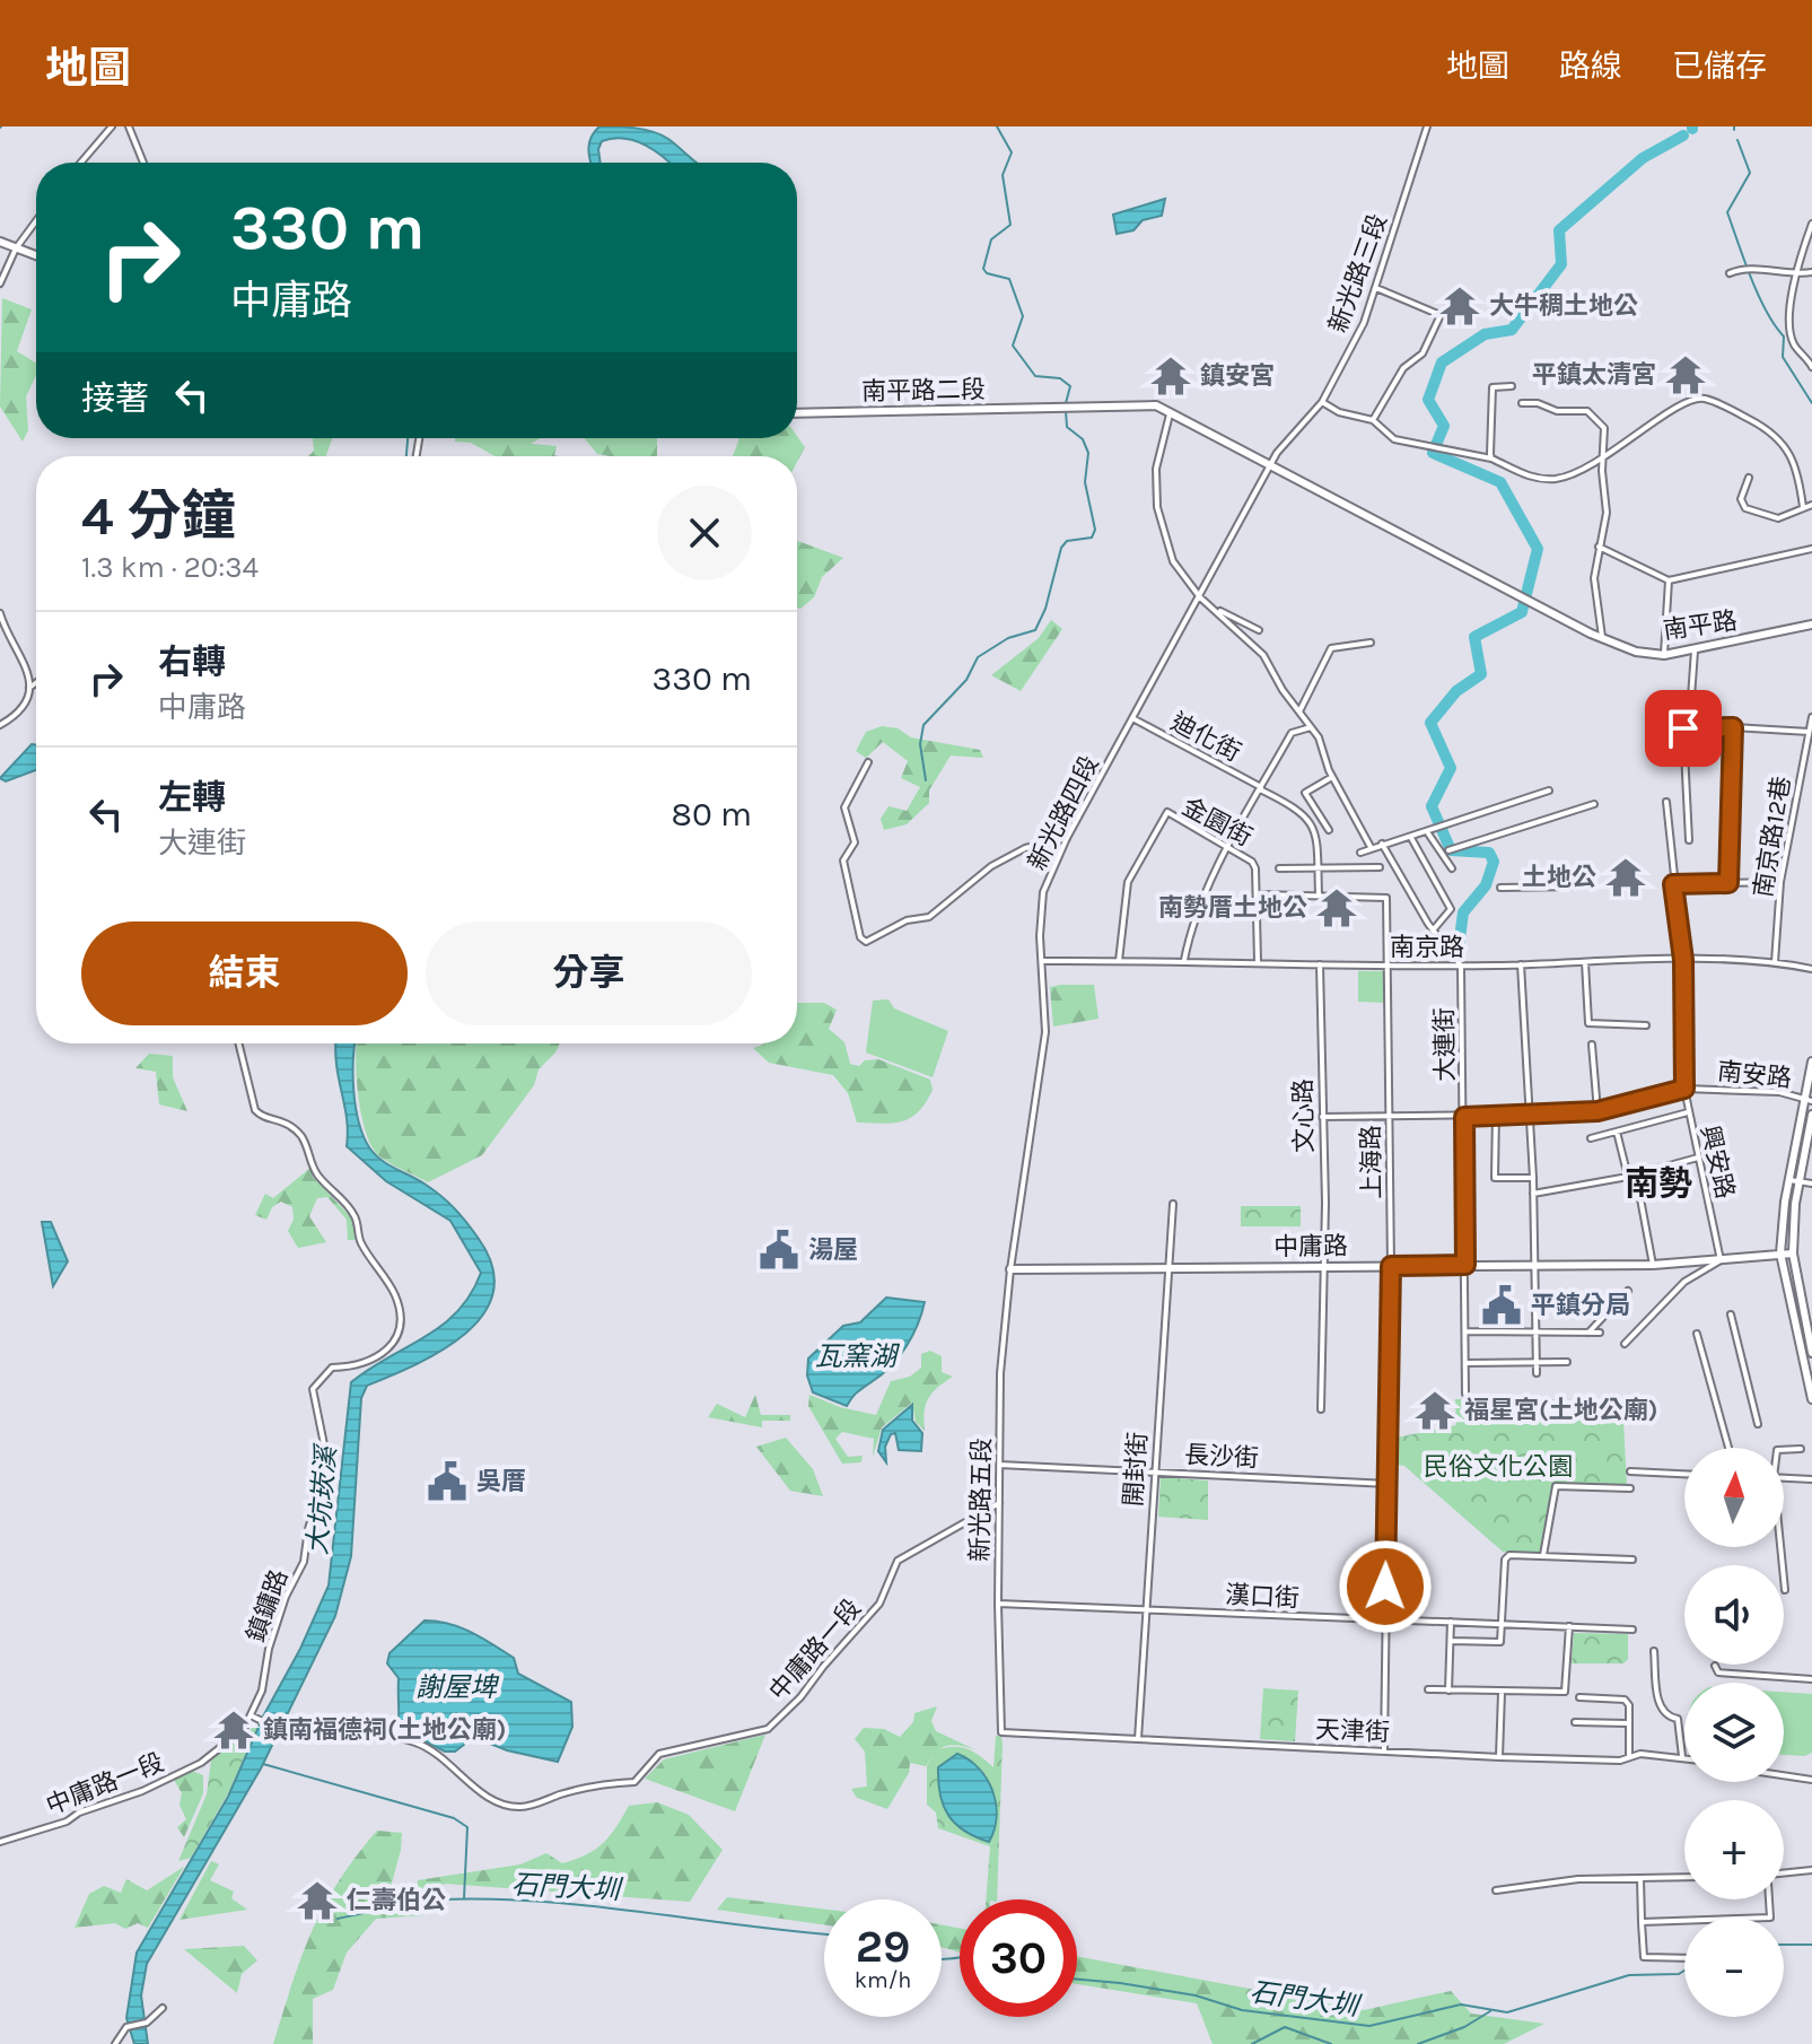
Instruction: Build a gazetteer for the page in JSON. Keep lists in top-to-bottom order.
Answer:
{
  "streets": {
    "street": [
      "新光路三段",
      "南平路二段",
      "南平路",
      "迪化街",
      "新光路四段",
      "金園街",
      "南京路12巷",
      "南京路",
      "大連街",
      "南安路",
      "文心路",
      "上海路",
      "興安路",
      "中庸路",
      "長沙街",
      "開封街",
      "新光路五段",
      "漢口街",
      "鎮鏞路",
      "中庸路一段",
      "天津街"
    ]
  },
  "crossings": [
    ["新光路三段", "南平路二段"],
    ["新光路三段", "南平路"],
    ["新光路三段", "新光路四段"],
    ["南平路二段", "南平路"],
    ["南平路二段", "新光路四段"],
    ["南平路", "新光路四段"],
    ["迪化街", "新光路四段"],
    ["迪化街", "上海路"],
    ["新光路四段", "南京路"],
    ["新光路四段", "中庸路"],
    ["新光路四段", "新光路五段"],
    ["金園街", "南京路"],
    ["南京路12巷", "南京路"],
    ["南京路", "大連街"],
    ["南京路", "文心路"],
    ["南京路", "上海路"],
    ["南京路", "興安路"],
    ["大連街", "南安路"],
    ["大連街", "中庸路"],
    ["南安路", "文心路"],
    ["南安路", "上海路"],
    ["南安路", "興安路"],
    ["文心路", "中庸路"],
    ["上海路", "中庸路"],
    ["上海路", "長沙街"],
    ["上海路", "漢口街"],
    ["上海路", "天津街"],
    ["興安路", "中庸路"],
    ["中庸路", "開封街"],
    ["中庸路", "新光路五段"],
    ["長沙街", "開封街"],
    ["長沙街", "新光路五段"],
    ["開封街", "漢口街"],
    ["開封街", "天津街"],
    ["新光路五段", "漢口街"],
    ["新光路五段", "中庸路一段"],
    ["新光路五段", "天津街"],
    ["鎮鏞路", "中庸路一段"]
  ],
  "districts": ["南勢"],
  "water": [
    "瓦窯湖",
    "大坑崁溪",
    "謝屋埤",
    "石門大圳"
  ],
  "parks": ["民俗文化公園"],
  "places": {
    "temple": [
      "大牛稠土地公",
      "平鎮太清宮",
      "鎮安宮",
      "土地公",
      "南勢厝土地公",
      "福星宮(土地公廟)",
      "鎮南福德祠(土地公廟)",
      "仁壽伯公"
    ],
    "public building": ["湯屋", "平鎮分局", "吳厝"]
  },
  "north": "top",
  "page": {
    "header": "地圖",
    "nav": ["地圖", "路線", "已儲存"],
    "turn": ["330 m", "中庸路"],
    "then": "接著",
    "heading": ["4 分鐘", "1.3 km · 20:34"],
    "list": [
      {
        "name": "右轉",
        "note": "中庸路",
        "value": "330 m"
      },
      {
        "name": "左轉",
        "note": "大連街",
        "value": "80 m"
      }
    ],
    "buttons": ["結束", "分享"],
    "map_buttons": ["+", "−"],
    "speed": "29 km/h",
    "limit": "30"
  }
}
